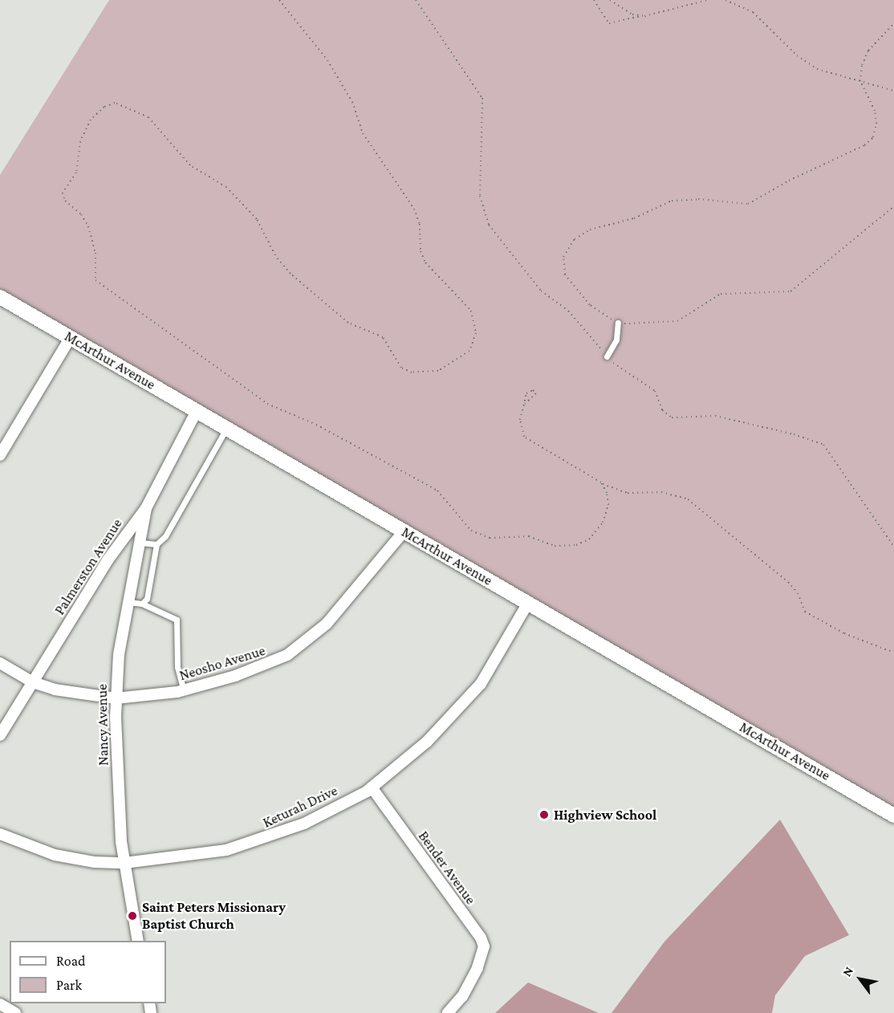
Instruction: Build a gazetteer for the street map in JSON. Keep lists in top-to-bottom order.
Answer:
{
  "streets": {
    "street": [
      "McArthur Avenue",
      "Palmerston Avenue",
      "Neosho Avenue",
      "Nancy Avenue",
      "Keturah Drive",
      "Bender Avenue"
    ]
  },
  "crossings": [
    ["McArthur Avenue", "Palmerston Avenue"],
    ["McArthur Avenue", "Neosho Avenue"],
    ["McArthur Avenue", "Keturah Drive"],
    ["Palmerston Avenue", "Neosho Avenue"],
    ["Palmerston Avenue", "Nancy Avenue"],
    ["Neosho Avenue", "Nancy Avenue"],
    ["Nancy Avenue", "Keturah Drive"],
    ["Keturah Drive", "Bender Avenue"]
  ],
  "places": ["Highview School", "Saint Peters Missionary Baptist Church"],
  "legend": ["Road", "Park"],
  "north": "top left"
}
